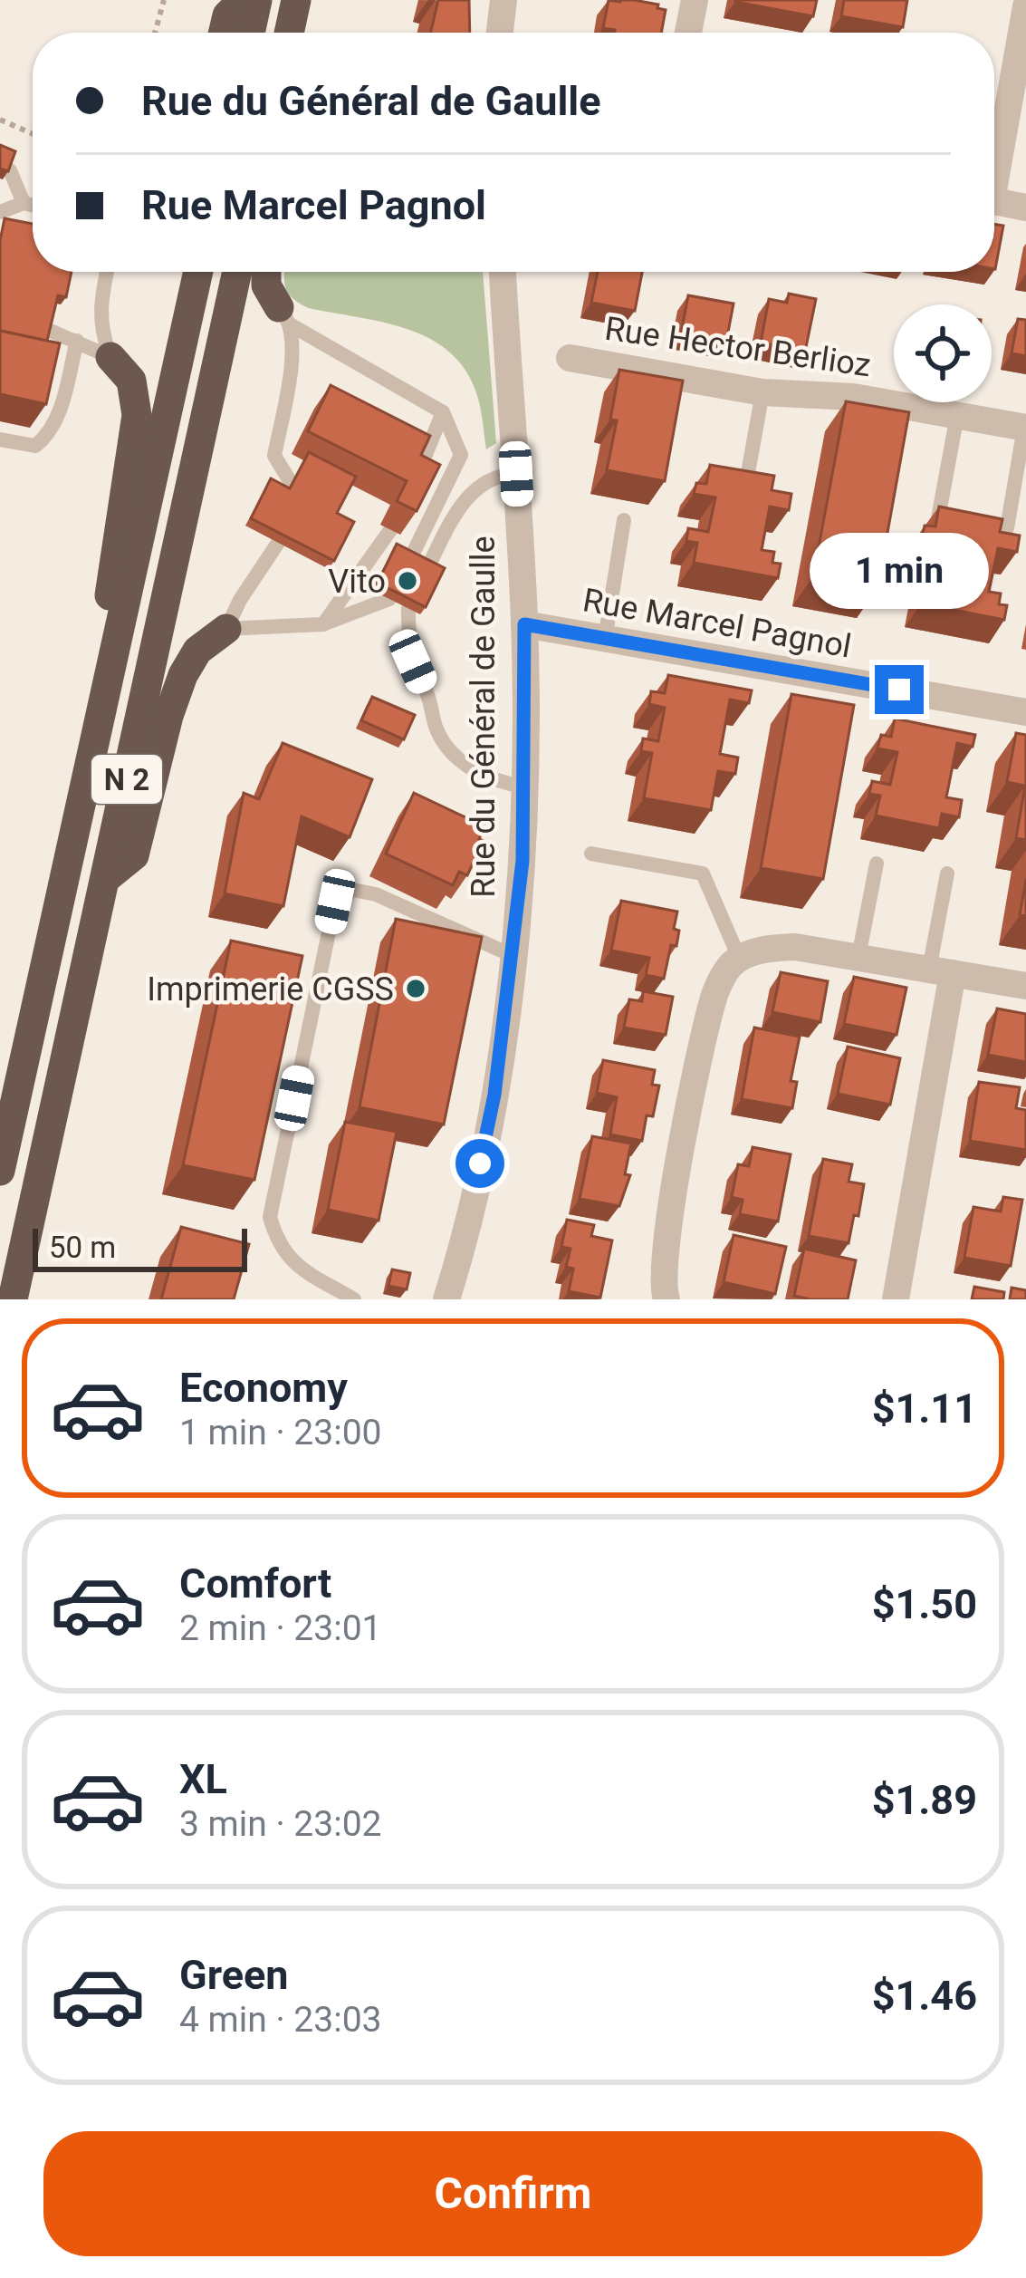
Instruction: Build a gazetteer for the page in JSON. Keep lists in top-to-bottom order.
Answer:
{
  "streets": {
    "highway": ["N 2"],
    "street": ["Rue Hector Berlioz", "Rue Marcel Pagnol", "Rue du Général de Gaulle"]
  },
  "crossings": [
    ["Rue Marcel Pagnol", "Rue du Général de Gaulle"]
  ],
  "places": ["Vito", "Imprimerie CGSS"],
  "scale_bar": "50 m",
  "page": {
    "banner": ["Rue du Général de Gaulle", "Rue Marcel Pagnol"],
    "bubble": "1 min",
    "scale": "50 m",
    "list": [
      {
        "name": "Economy",
        "note": "1 min · 23:00",
        "value": "$1.11"
      },
      {
        "name": "Comfort",
        "note": "2 min · 23:01",
        "value": "$1.50"
      },
      {
        "name": "XL",
        "note": "3 min · 23:02",
        "value": "$1.89"
      },
      {
        "name": "Green",
        "note": "4 min · 23:03",
        "value": "$1.46"
      }
    ],
    "buttons": "Confirm"
  }
}
